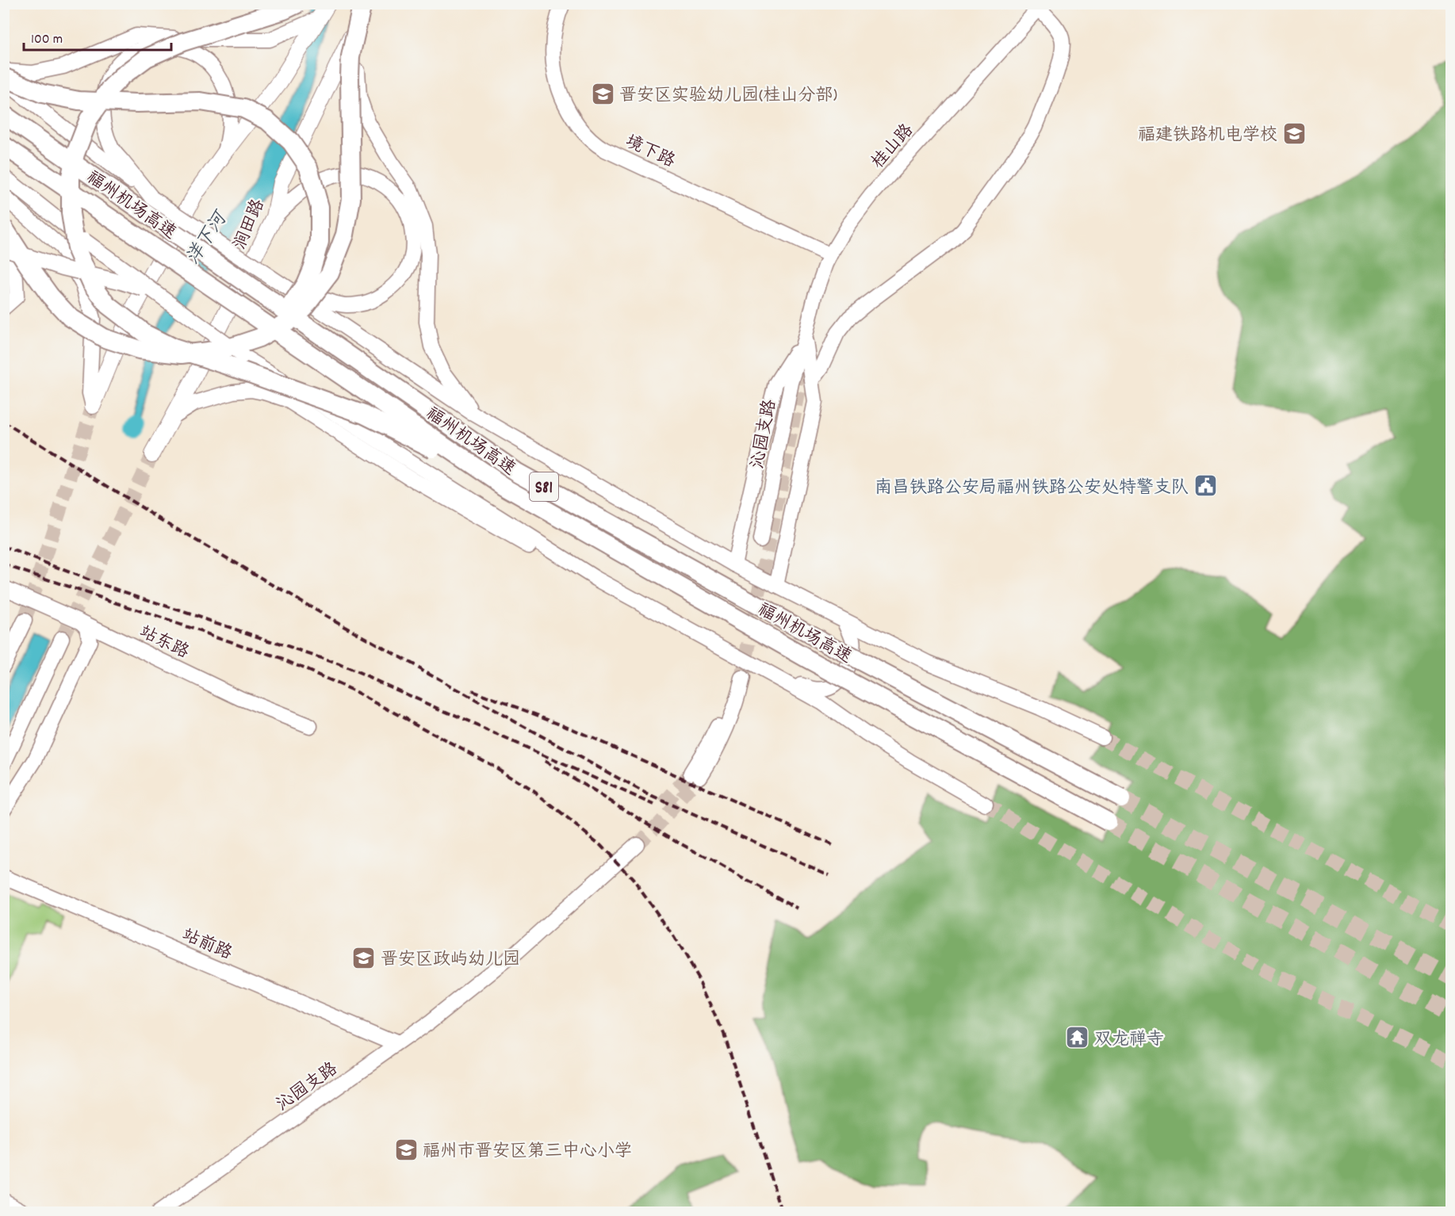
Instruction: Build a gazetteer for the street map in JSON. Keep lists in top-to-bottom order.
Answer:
{
  "streets": {
    "highway": ["福州机场高速", "S81"],
    "main road": [
      "桂山路",
      "境下路",
      "涧田路",
      "沁园支路",
      "站东路",
      "站前路"
    ]
  },
  "crossings": [
    ["桂山路", "境下路"],
    ["桂山路", "沁园支路"],
    ["沁园支路", "站前路"]
  ],
  "water": ["洋下河"],
  "places": {
    "school or university": [
      "晋安区实验幼儿园(桂山分部)",
      "福建铁路机电学校",
      "晋安区政屿幼儿园",
      "福州市晋安区第三中心小学"
    ],
    "public building": ["南昌铁路公安局福州铁路公安处特警支队"],
    "temple": ["双龙禅寺"]
  },
  "scale_bar": "100 m"
}
